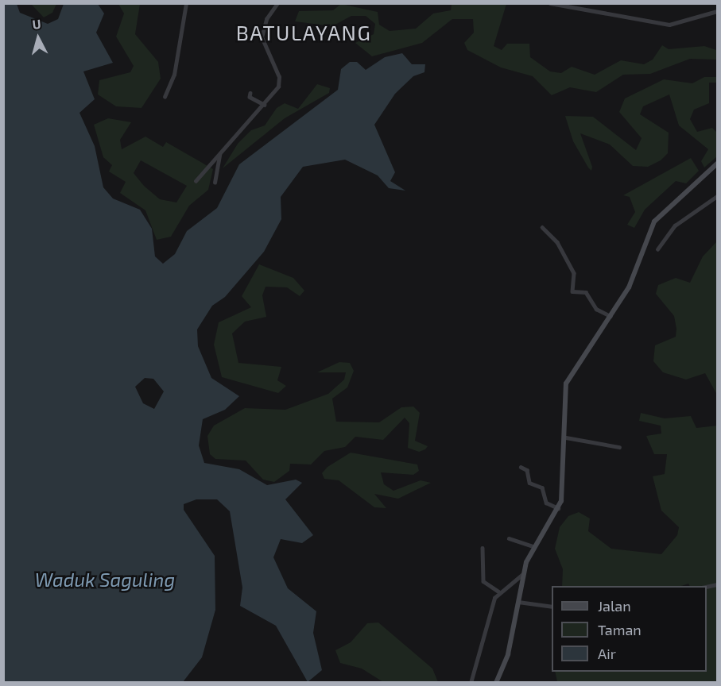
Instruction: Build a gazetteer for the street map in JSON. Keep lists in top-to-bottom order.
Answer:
{
  "districts": ["BATULAYANG"],
  "water": ["Waduk Saguling"],
  "legend": ["Jalan", "Taman", "Air"],
  "north": "top"
}
